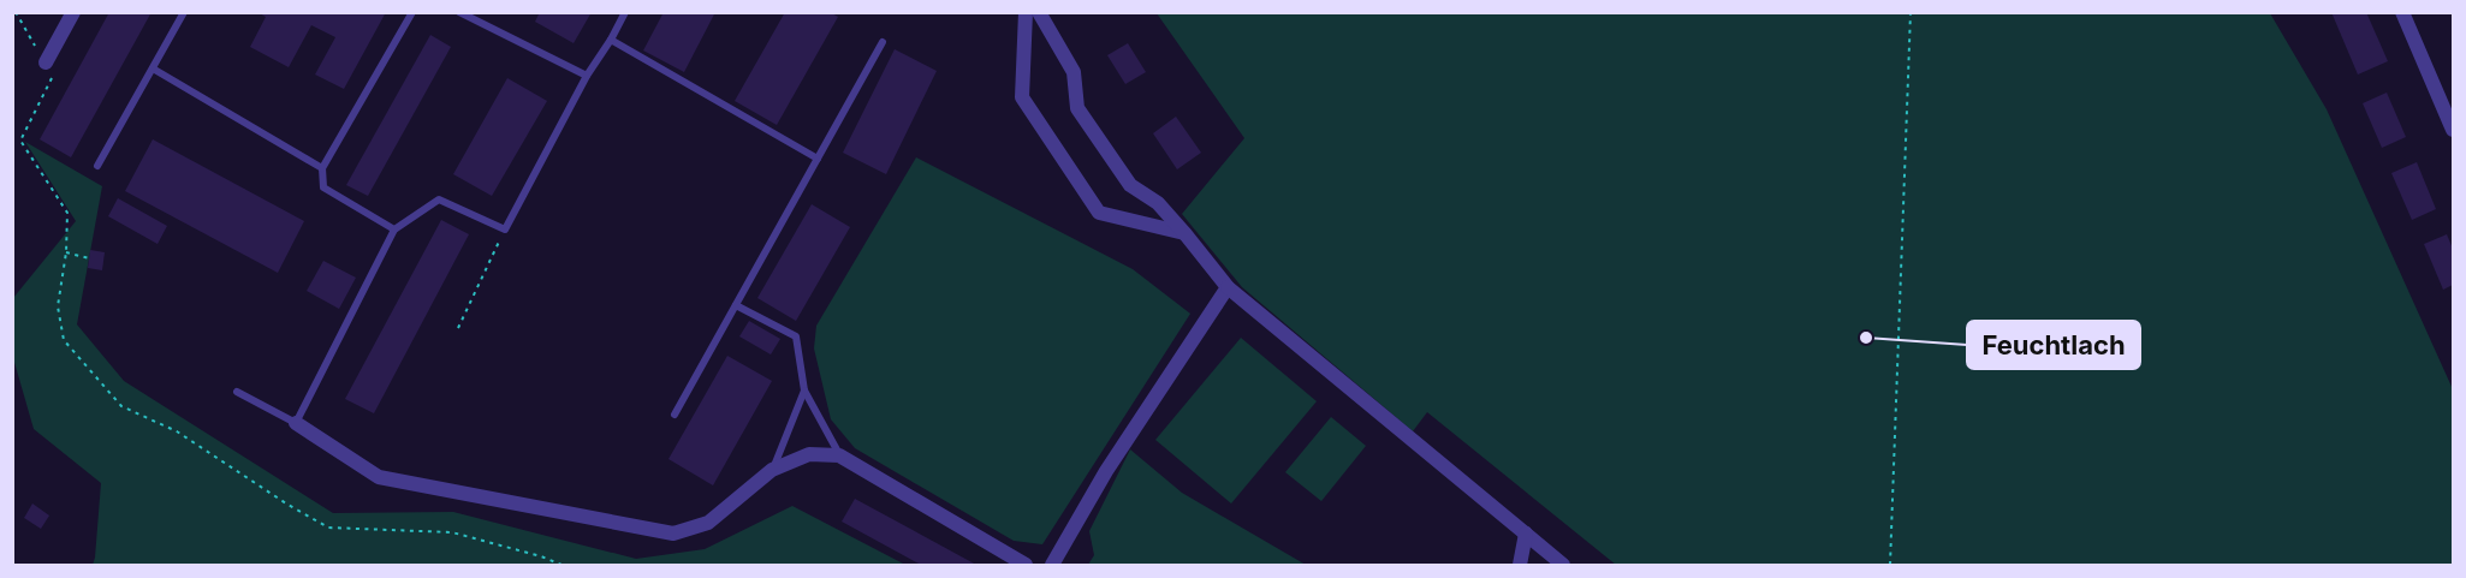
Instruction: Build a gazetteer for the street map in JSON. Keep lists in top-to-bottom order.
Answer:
{
  "places": ["Feuchtlach"]
}
